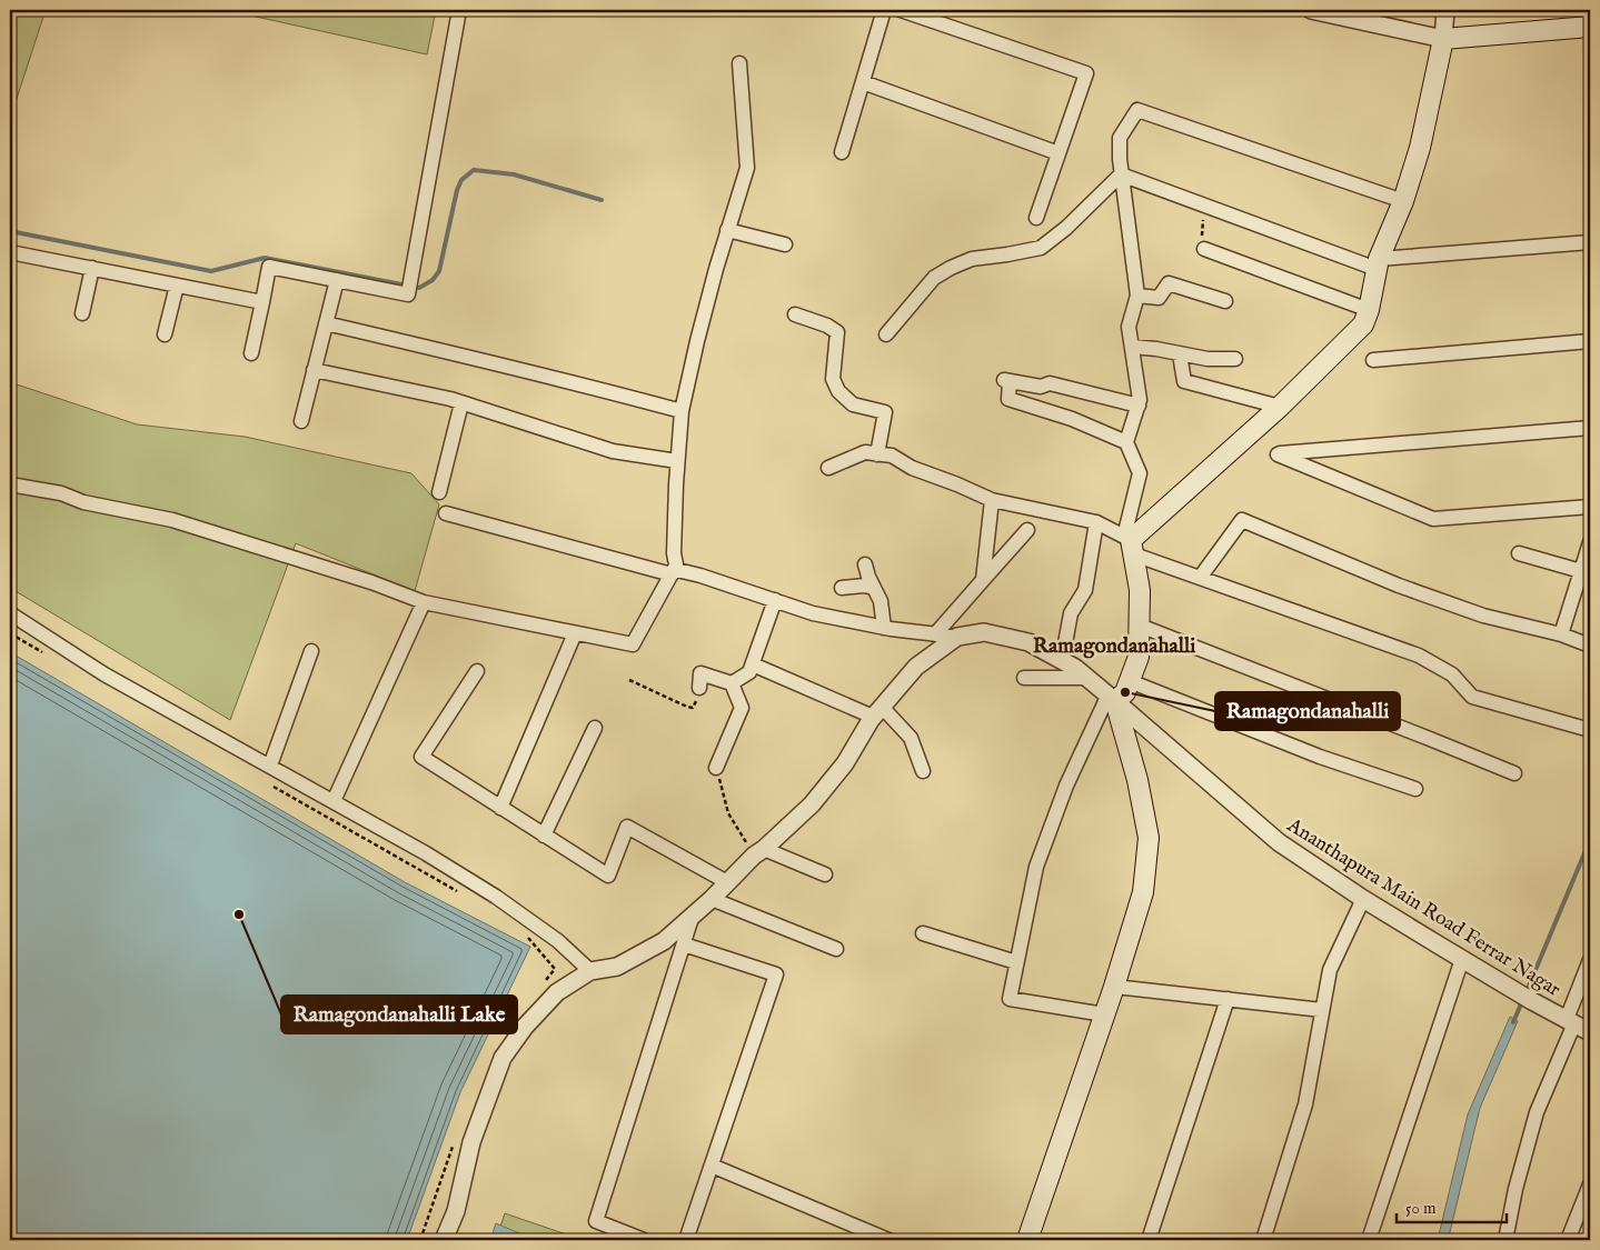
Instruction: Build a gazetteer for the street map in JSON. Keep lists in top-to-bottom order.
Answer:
{
  "streets": {
    "street": ["Ananthapura Main Road Ferrar Nagar"]
  },
  "districts": ["Ramagondanahalli"],
  "places": ["Ramagondanahalli", "Ramagondanahalli Lake"],
  "scale_bar": "50 m"
}
